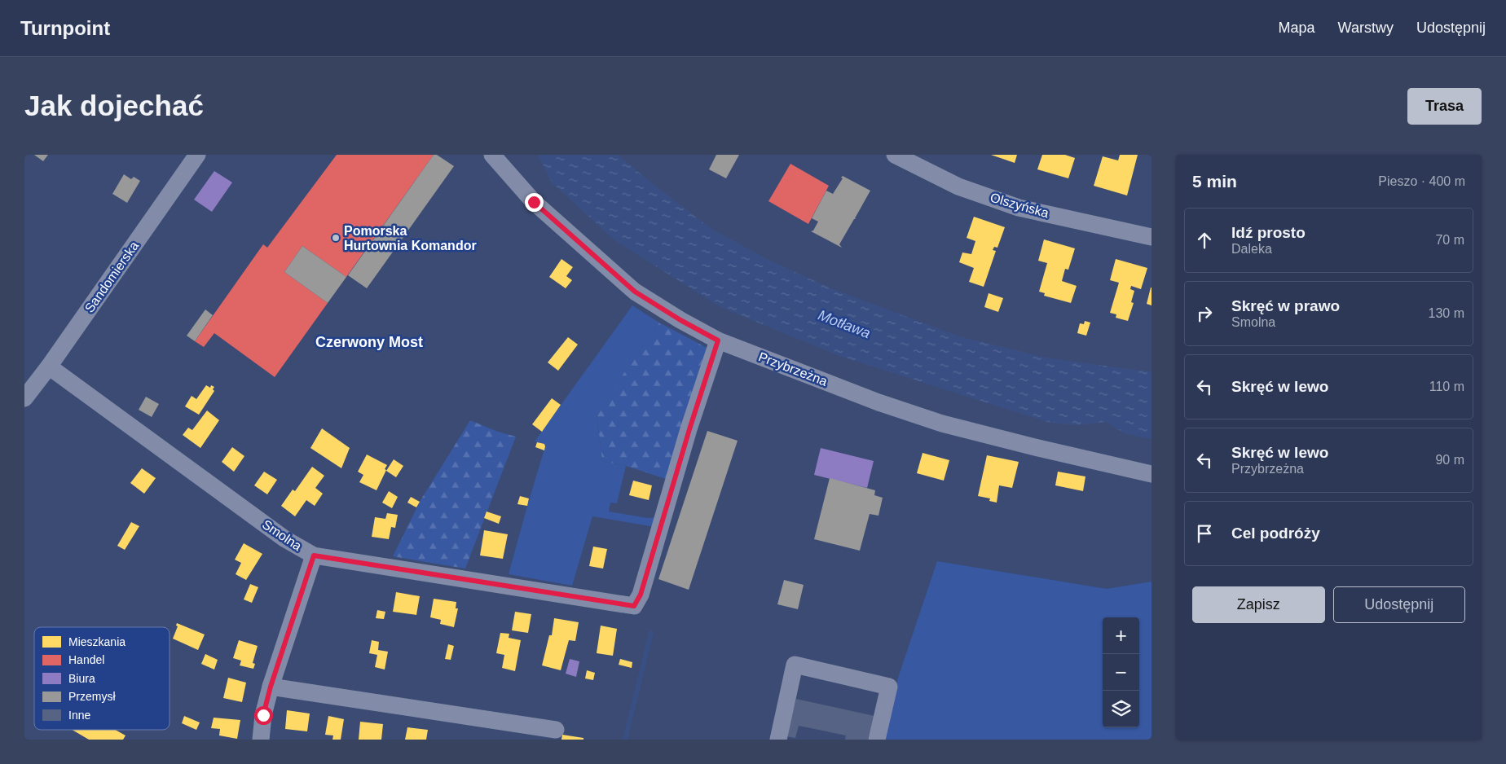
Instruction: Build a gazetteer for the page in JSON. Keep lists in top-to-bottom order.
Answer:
{
  "streets": {
    "street": [
      "Olszyńska",
      "Sandomierska",
      "Przybrzeżna",
      "Smolna"
    ]
  },
  "crossings": [
    ["Sandomierska", "Smolna"],
    ["Przybrzeżna", "Smolna"]
  ],
  "districts": ["Czerwony Most"],
  "water": ["Motława"],
  "places": ["Pomorska Hurtownia Komandor"],
  "legend": [
    "Mieszkania",
    "Handel",
    "Biura",
    "Przemysł",
    "Inne"
  ],
  "page": {
    "header": "Turnpoint",
    "nav": ["Mapa", "Warstwy", "Udostępnij"],
    "buttons": [
      "Trasa",
      ["Zapisz", "Udostępnij"]
    ],
    "title": "Jak dojechać",
    "heading": ["5 min", "Pieszo · 400 m"],
    "list": [
      ["Idź prosto", "Daleka", "70 m"],
      ["Skręć w prawo", "Smolna", "130 m"],
      ["Skręć w lewo", "110 m"],
      ["Skręć w lewo", "Przybrzeżna", "90 m"],
      "Cel podróży"
    ],
    "map_buttons": ["+", "−"]
  }
}
